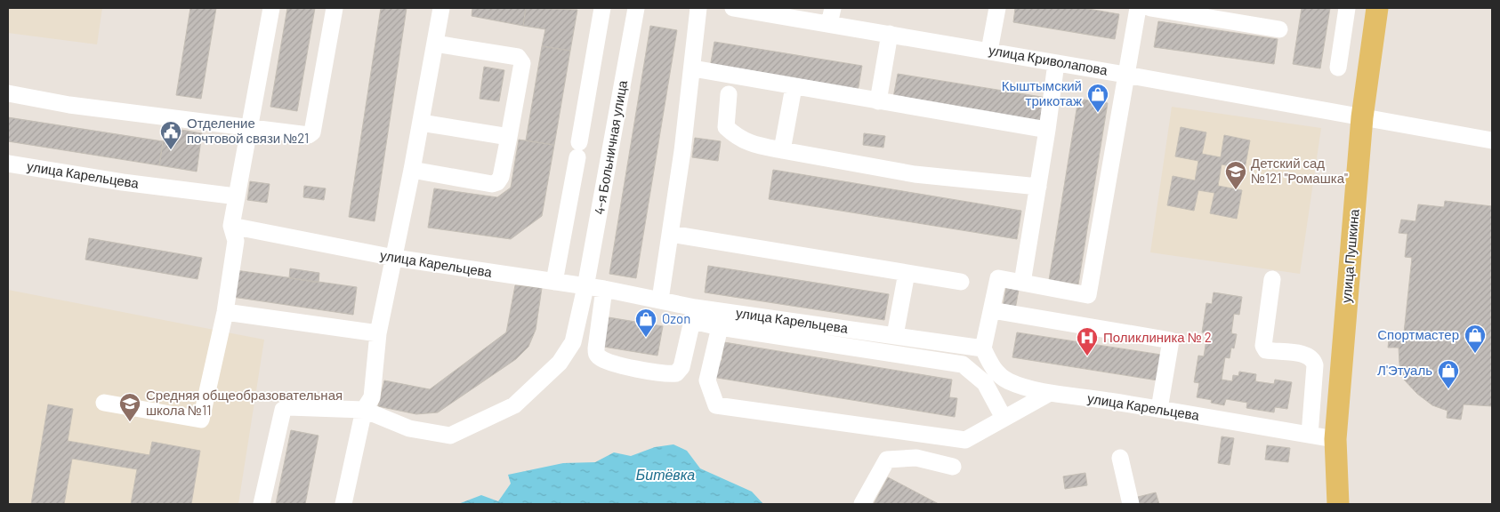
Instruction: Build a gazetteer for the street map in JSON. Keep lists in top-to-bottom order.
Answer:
{
  "streets": {
    "main road": ["улица Пушкина"],
    "street": ["улица Криволапова", "4-я Больничная улица", "улица Карельцева"]
  },
  "crossings": [
    ["улица Криволапова", "улица Пушкина"],
    ["4-я Больничная улица", "улица Карельцева"],
    ["улица Карельцева", "улица Пушкина"]
  ],
  "water": ["Битёвка"],
  "places": {
    "shop": [
      "Кыштымский трикотаж",
      "Ozon",
      "Спортмастер",
      "Л'Этуаль"
    ],
    "public building": ["Отделение почтовой связи №21"],
    "school or university": ["Детский сад №121 \"Ромашка\"", "Средняя общеобразовательная школа №11"],
    "hospital": ["Поликлиника № 2"]
  }
}
